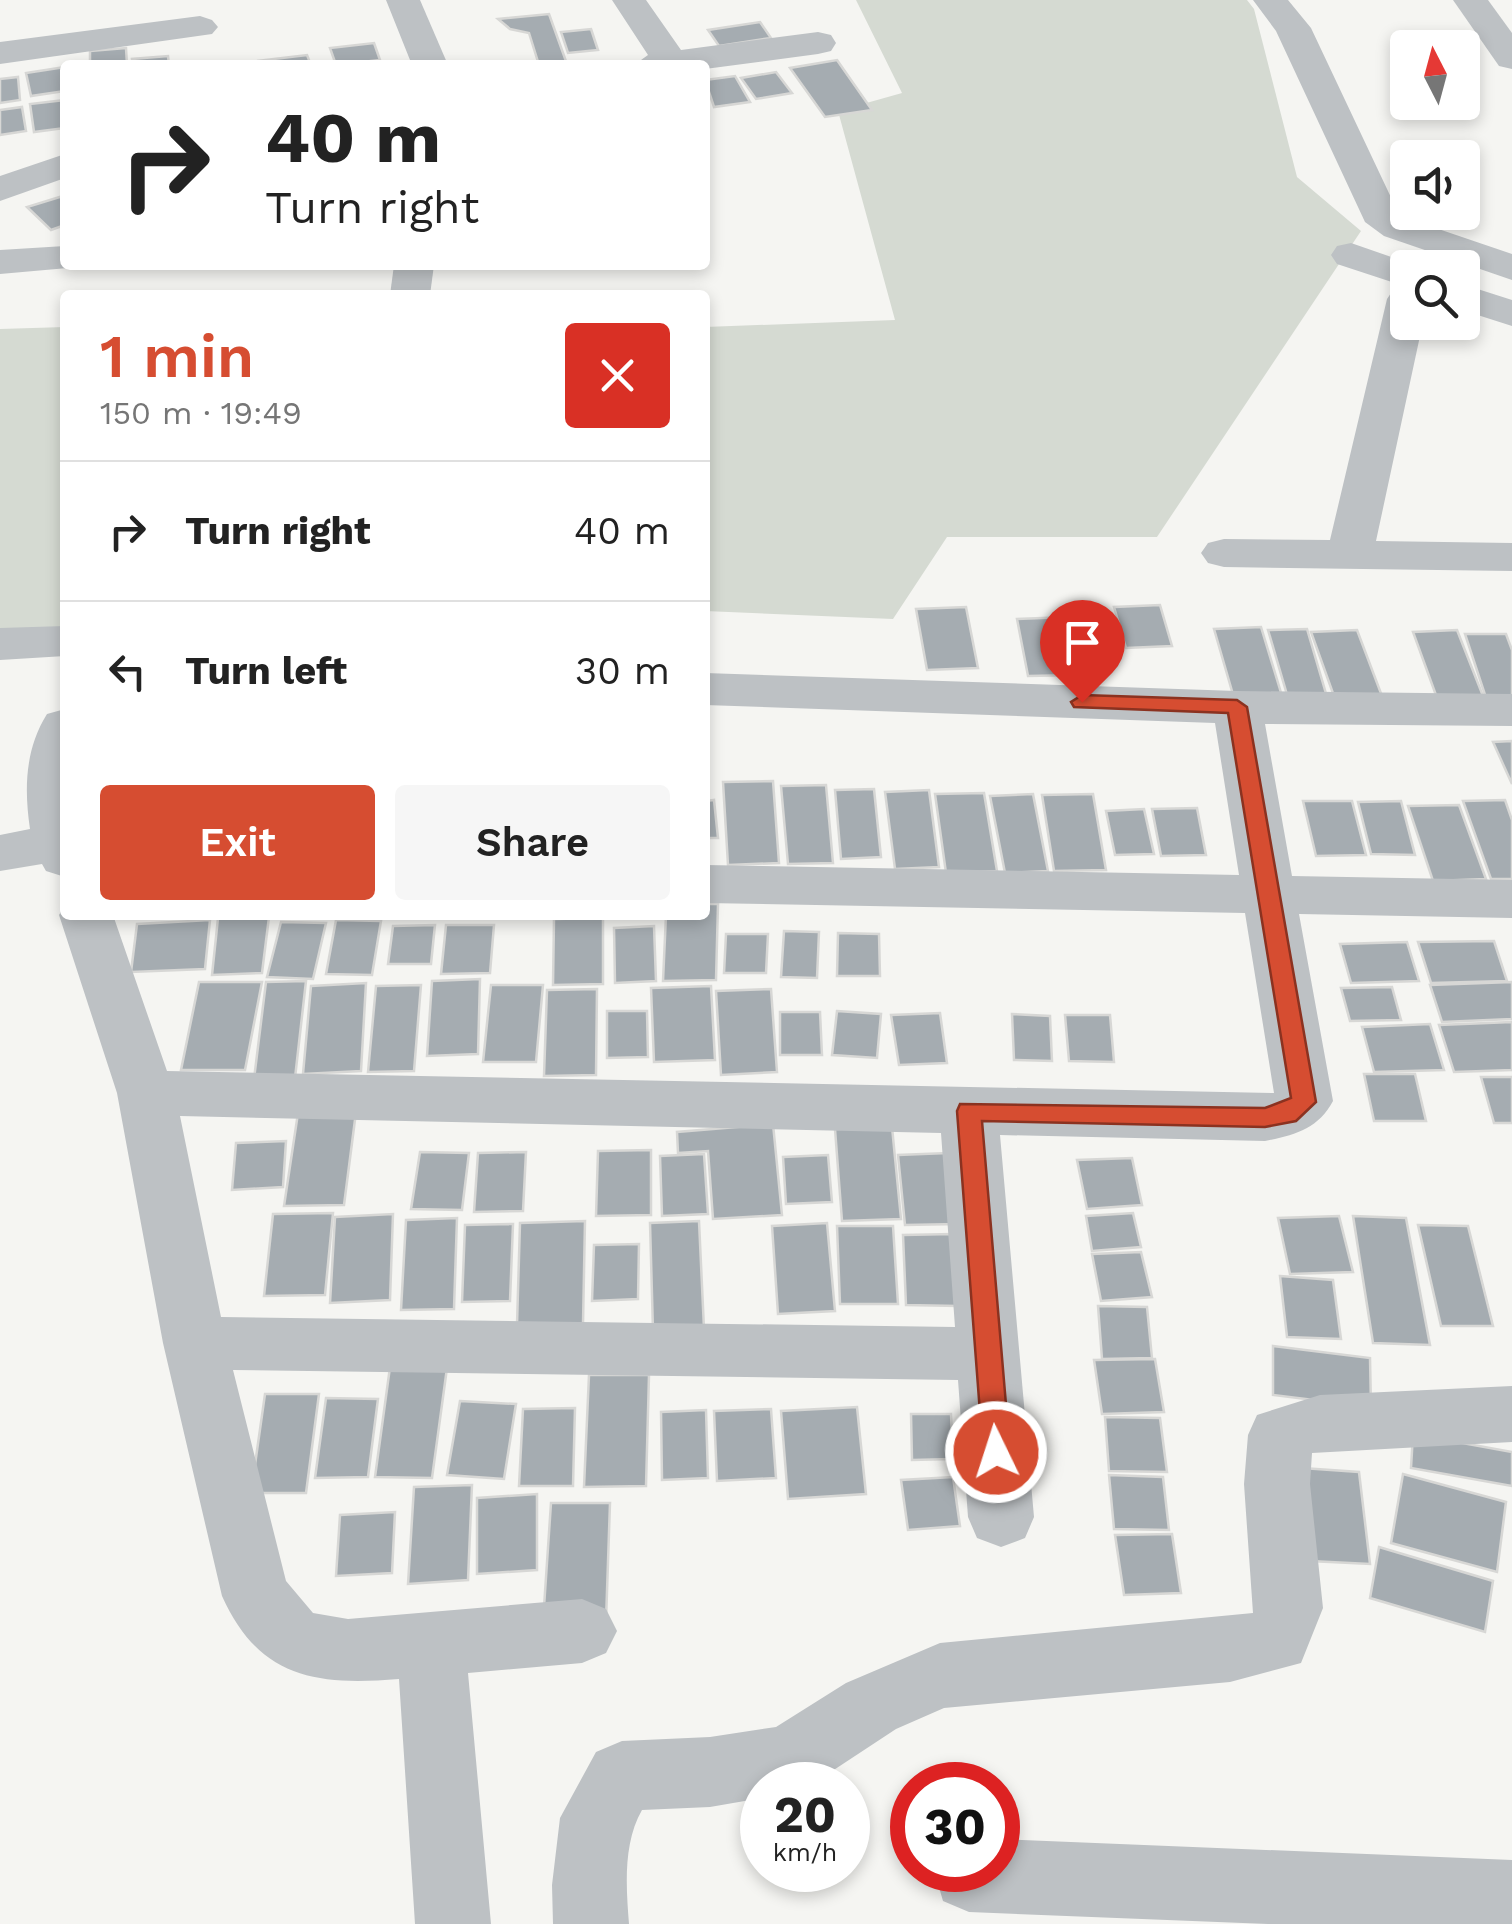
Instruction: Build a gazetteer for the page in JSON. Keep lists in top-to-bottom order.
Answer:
{
  "north": "top",
  "page": {
    "turn": ["40 m", "Turn right"],
    "heading": ["1 min", "150 m · 19:49"],
    "list": [
      {
        "name": "Turn right",
        "value": "40 m"
      },
      {
        "name": "Turn left",
        "value": "30 m"
      }
    ],
    "buttons": ["Exit", "Share"],
    "speed": "20 km/h",
    "limit": "30"
  }
}
